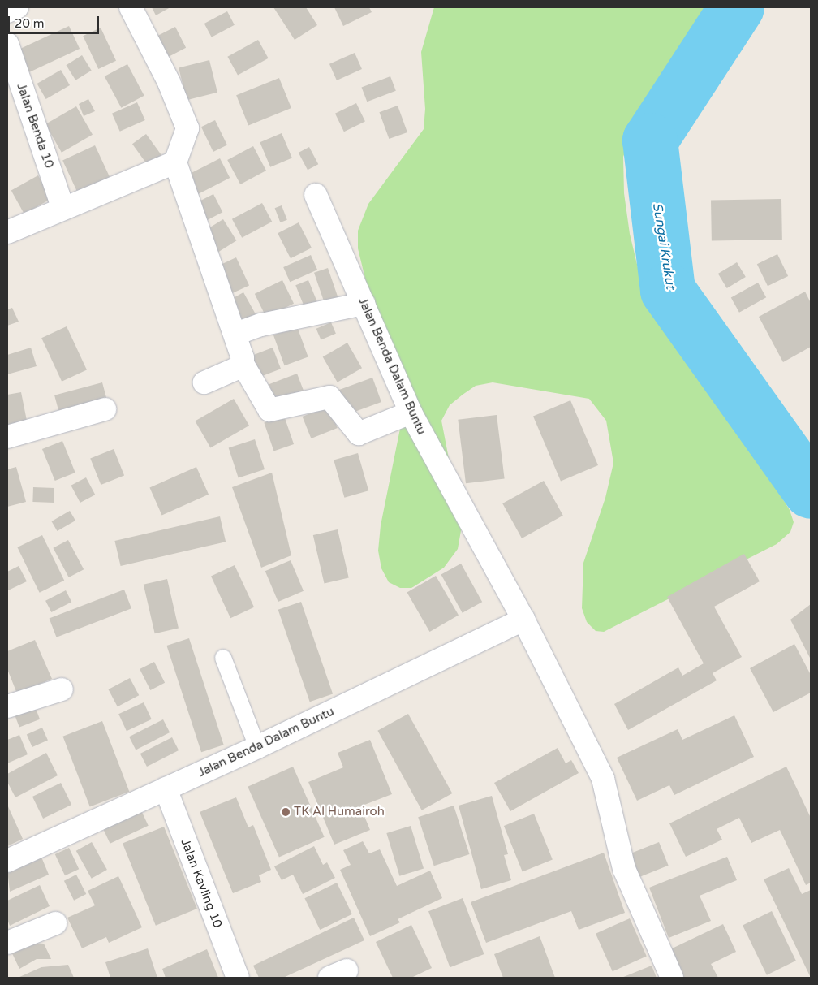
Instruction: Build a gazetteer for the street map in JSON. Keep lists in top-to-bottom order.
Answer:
{
  "streets": {
    "street": ["Jalan Benda 10", "Jalan Benda Dalam Buntu", "Jalan Kavling 10"]
  },
  "crossings": [
    ["Jalan Benda Dalam Buntu", "Jalan Kavling 10"]
  ],
  "water": ["Sungai Krukut"],
  "places": ["TK Al Humairoh"],
  "scale_bar": "20 m"
}
